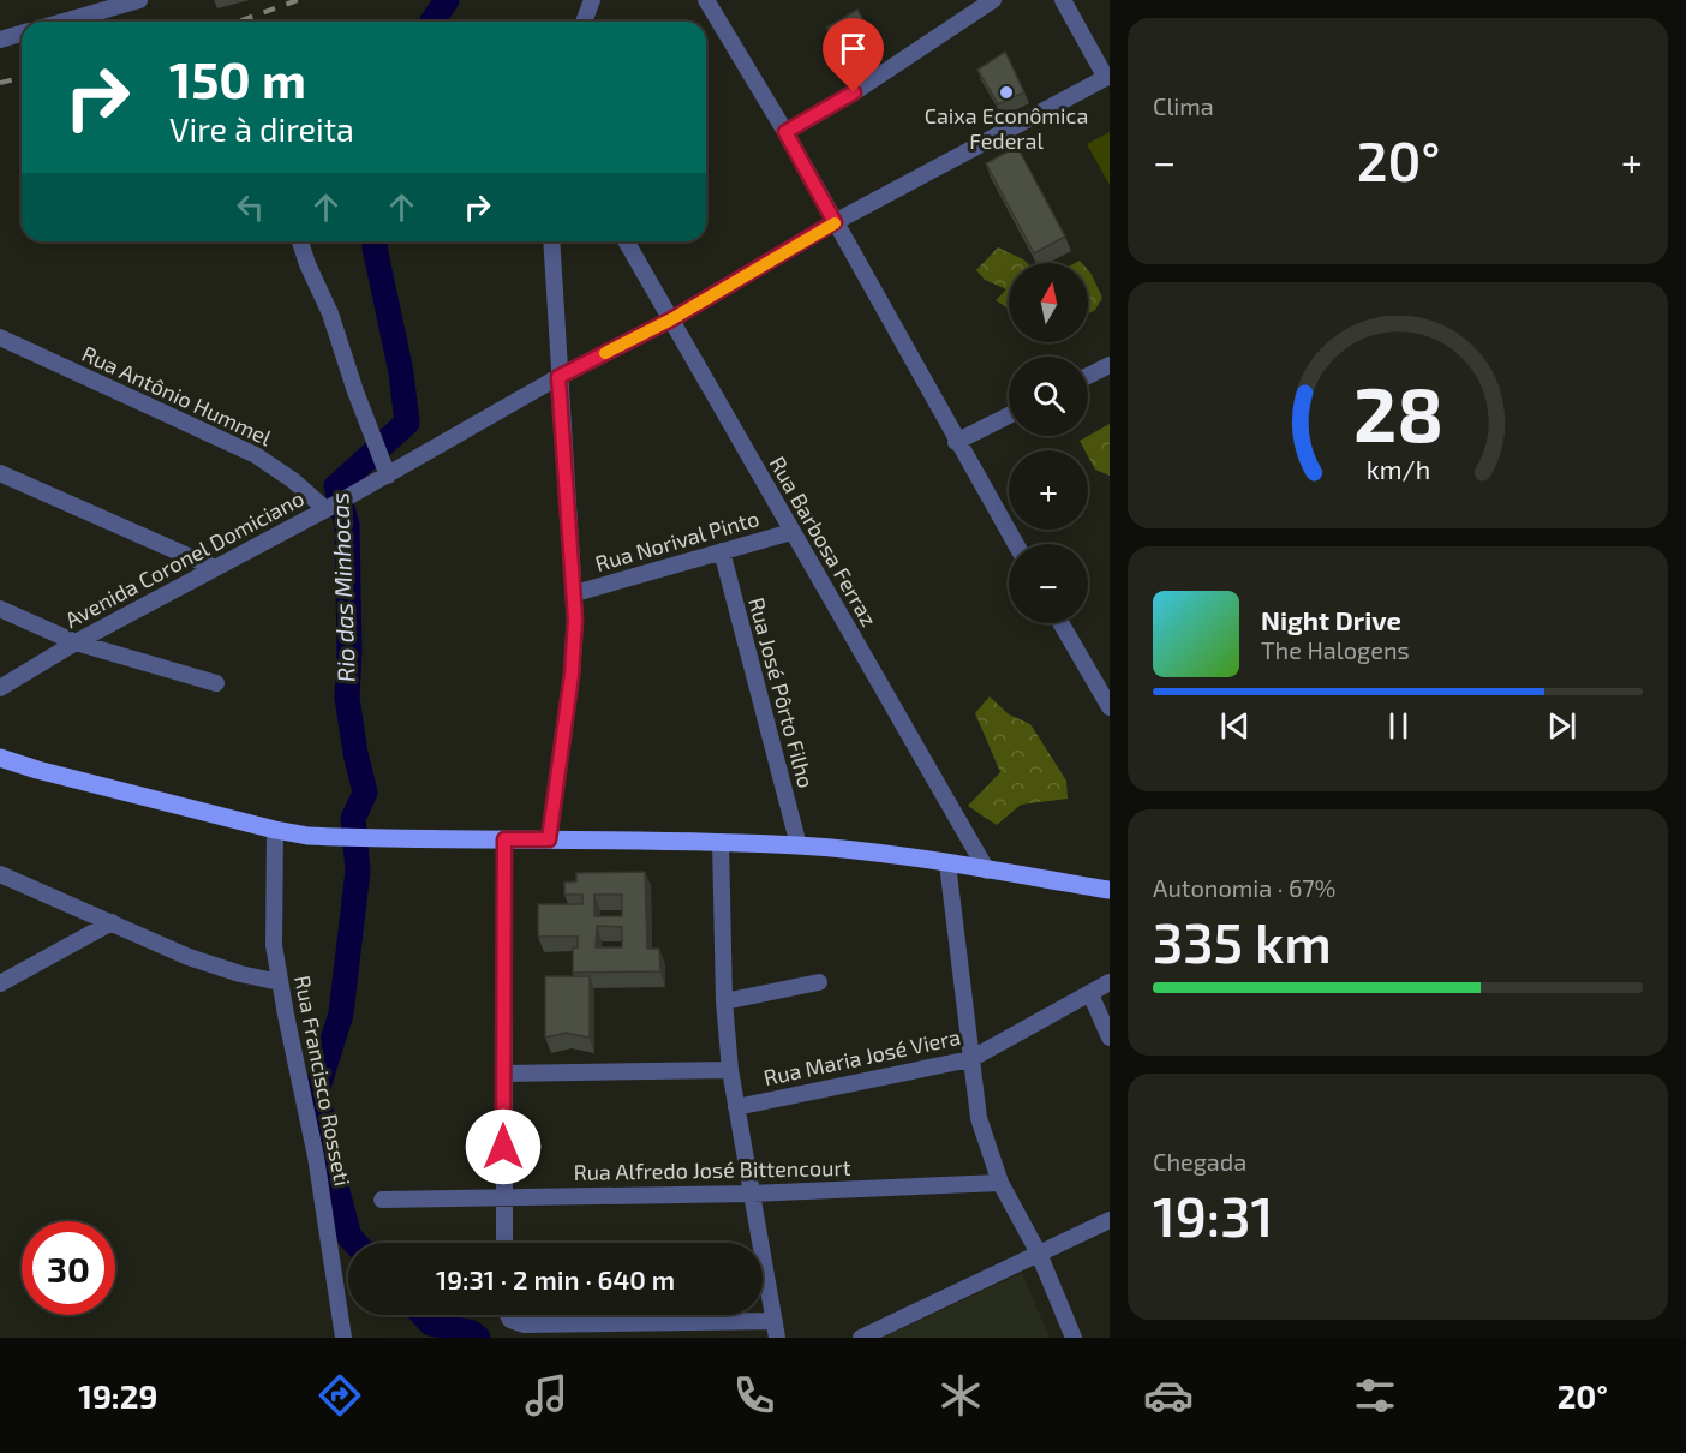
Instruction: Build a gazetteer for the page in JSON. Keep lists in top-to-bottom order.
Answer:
{
  "streets": {
    "street": [
      "Rua Antônio Hummel",
      "Rua Norival Pinto",
      "Rua Barbosa Ferraz",
      "Avenida Coronel Domiciano",
      "Rua José Pôrto Filho",
      "Rua Maria José Viera",
      "Rua Francisco Rosseti",
      "Rua Alfredo José Bittencourt"
    ]
  },
  "crossings": [
    ["Rua Antônio Hummel", "Avenida Coronel Domiciano"],
    ["Rua Norival Pinto", "Rua Barbosa Ferraz"],
    ["Rua Norival Pinto", "Rua José Pôrto Filho"],
    ["Rua Barbosa Ferraz", "Avenida Coronel Domiciano"]
  ],
  "water": ["Rio das Minhocas"],
  "places": ["Caixa Econômica Federal"],
  "north": "top",
  "page": {
    "tile": [
      "Clima",
      ["Autonomia · 67%", "335 km"],
      ["Chegada", "19:31"]
    ],
    "turn": ["150 m", "Vire à direita"],
    "heat": ["−", "20°", "+"],
    "map_buttons": ["+", "−"],
    "song": ["Night Drive", "The Halogens"],
    "limit": "30",
    "trip": "19:31 · 2 min · 640 m",
    "tabs": ["19:29", "20°"],
    "gauge": ["28", "km/h"]
  }
}
